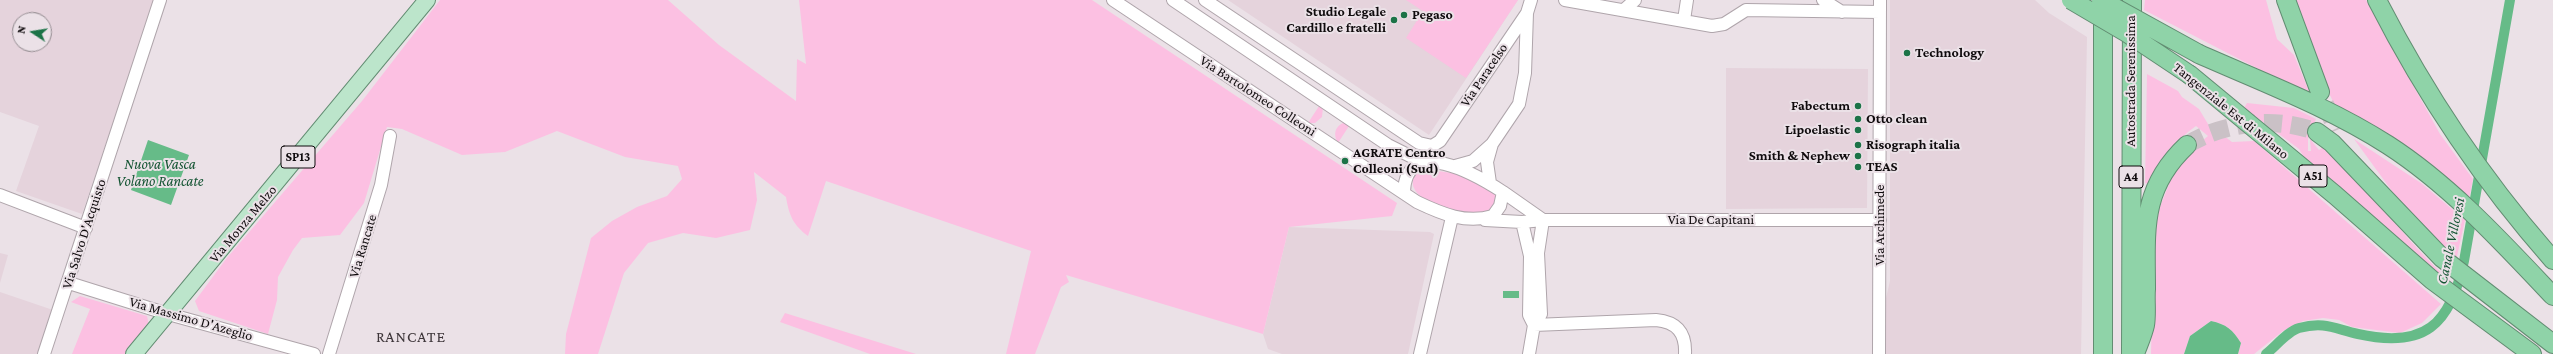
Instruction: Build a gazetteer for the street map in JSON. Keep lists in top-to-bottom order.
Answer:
{
  "streets": {
    "highway": [
      "Autostrada Serenissima",
      "Tangenziale Est di Milano",
      "A51",
      "A4"
    ],
    "main road": ["SP13", "Via Monza Melzo"],
    "street": [
      "Via Paracelso",
      "Via Bartolomeo Colleoni",
      "Via De Capitani",
      "Via Archimede",
      "Via Salvo D'Acquisto",
      "Via Rancate",
      "Via Massimo D'Azeglio"
    ]
  },
  "crossings": [
    ["Autostrada Serenissima", "Tangenziale Est di Milano"],
    ["Via Bartolomeo Colleoni", "Via De Capitani"],
    ["Via De Capitani", "Via Archimede"],
    ["Via Monza Melzo", "Via Massimo D'Azeglio"],
    ["Via Salvo D'Acquisto", "Via Massimo D'Azeglio"]
  ],
  "districts": ["RANCATE"],
  "water": ["Nuova Vasca Volano Rancate", "Canale Villoresi"],
  "places": [
    "Pegaso",
    "Studio Legale Cardillo e fratelli",
    "Technology",
    "Fabectum",
    "Otto clean",
    "Lipoelastic",
    "Risograph italia",
    "Smith & Nephew",
    "AGRATE Centro Colleoni (Sud)",
    "TEAS"
  ],
  "north": "left"
}
